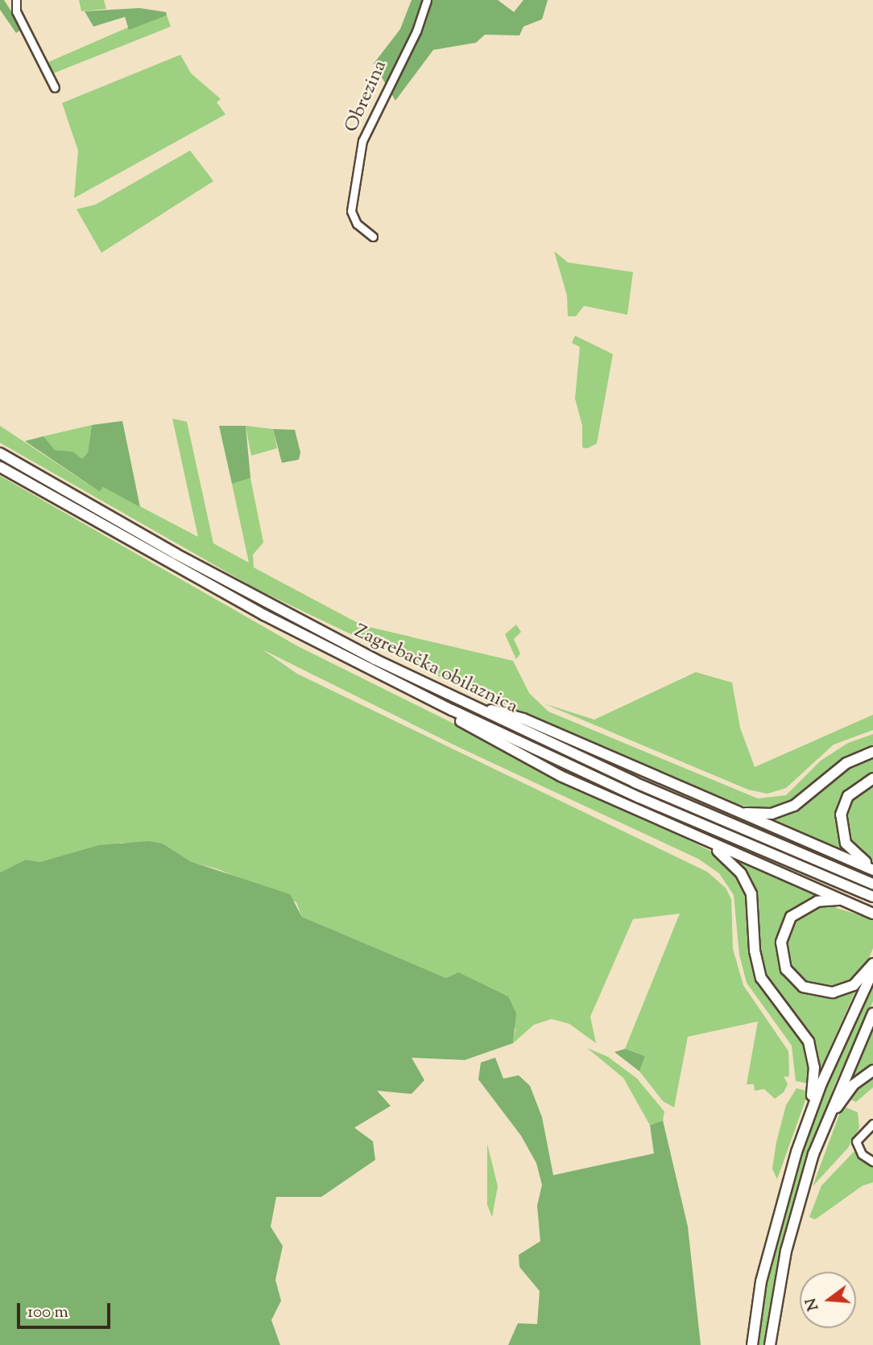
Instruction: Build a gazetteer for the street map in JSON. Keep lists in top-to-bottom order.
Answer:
{
  "streets": {
    "highway": ["Zagrebačka obilaznica"],
    "street": ["Obrezina"]
  },
  "scale_bar": "100 m",
  "north": "left"
}
